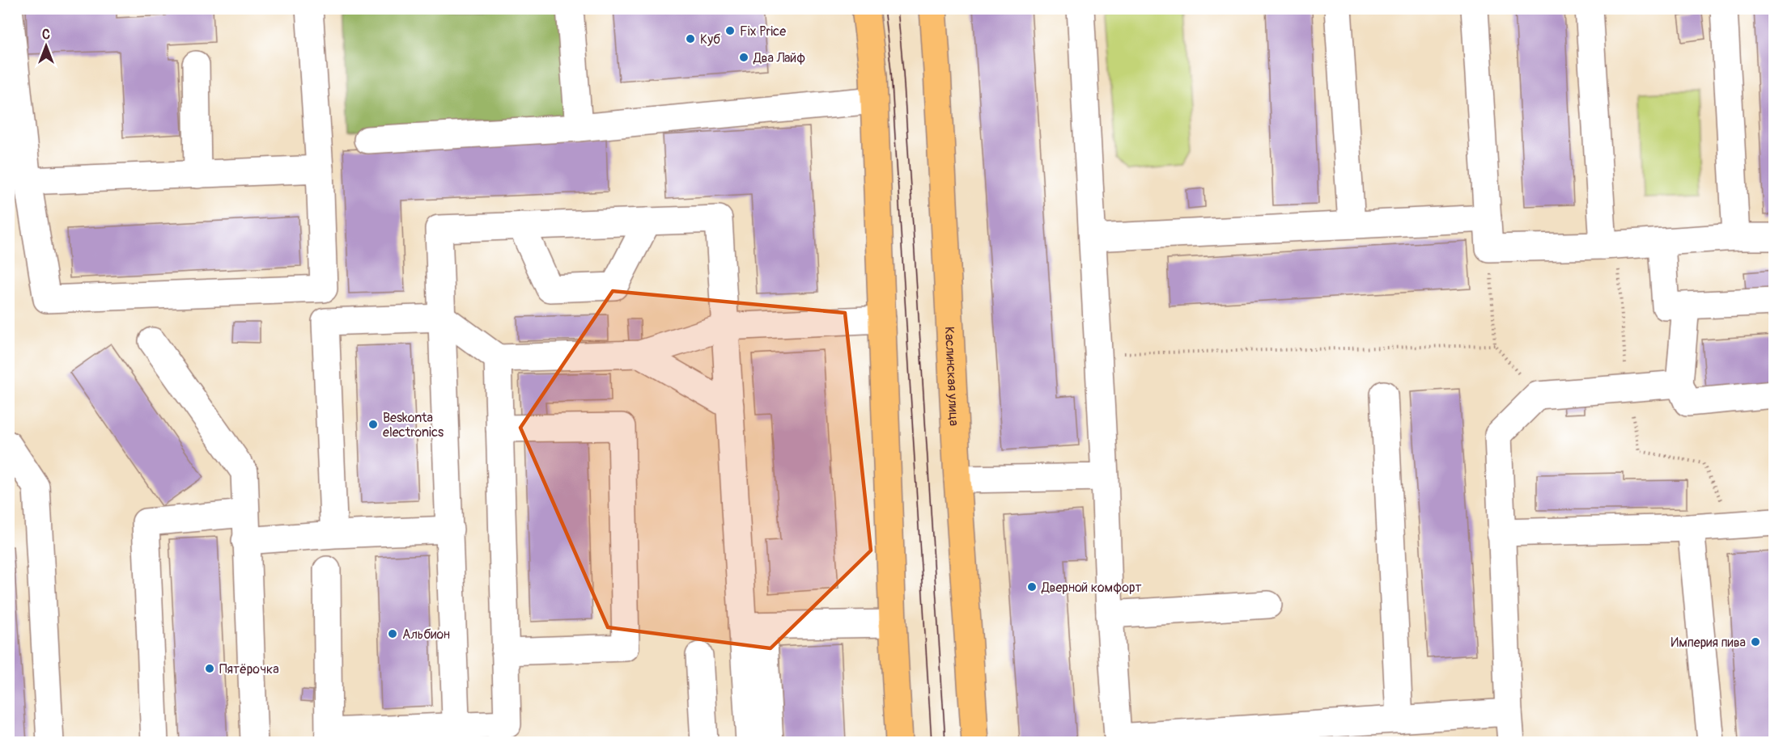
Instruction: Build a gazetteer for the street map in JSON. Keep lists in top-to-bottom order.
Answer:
{
  "streets": {
    "main road": ["Каслинская улица"]
  },
  "places": [
    "Fix Price",
    "Куб",
    "Два Лайф",
    "Beskonta electronics",
    "Дверной комфорт",
    "Альбион",
    "Империя пива",
    "Пятёрочка"
  ],
  "north": "top"
}
